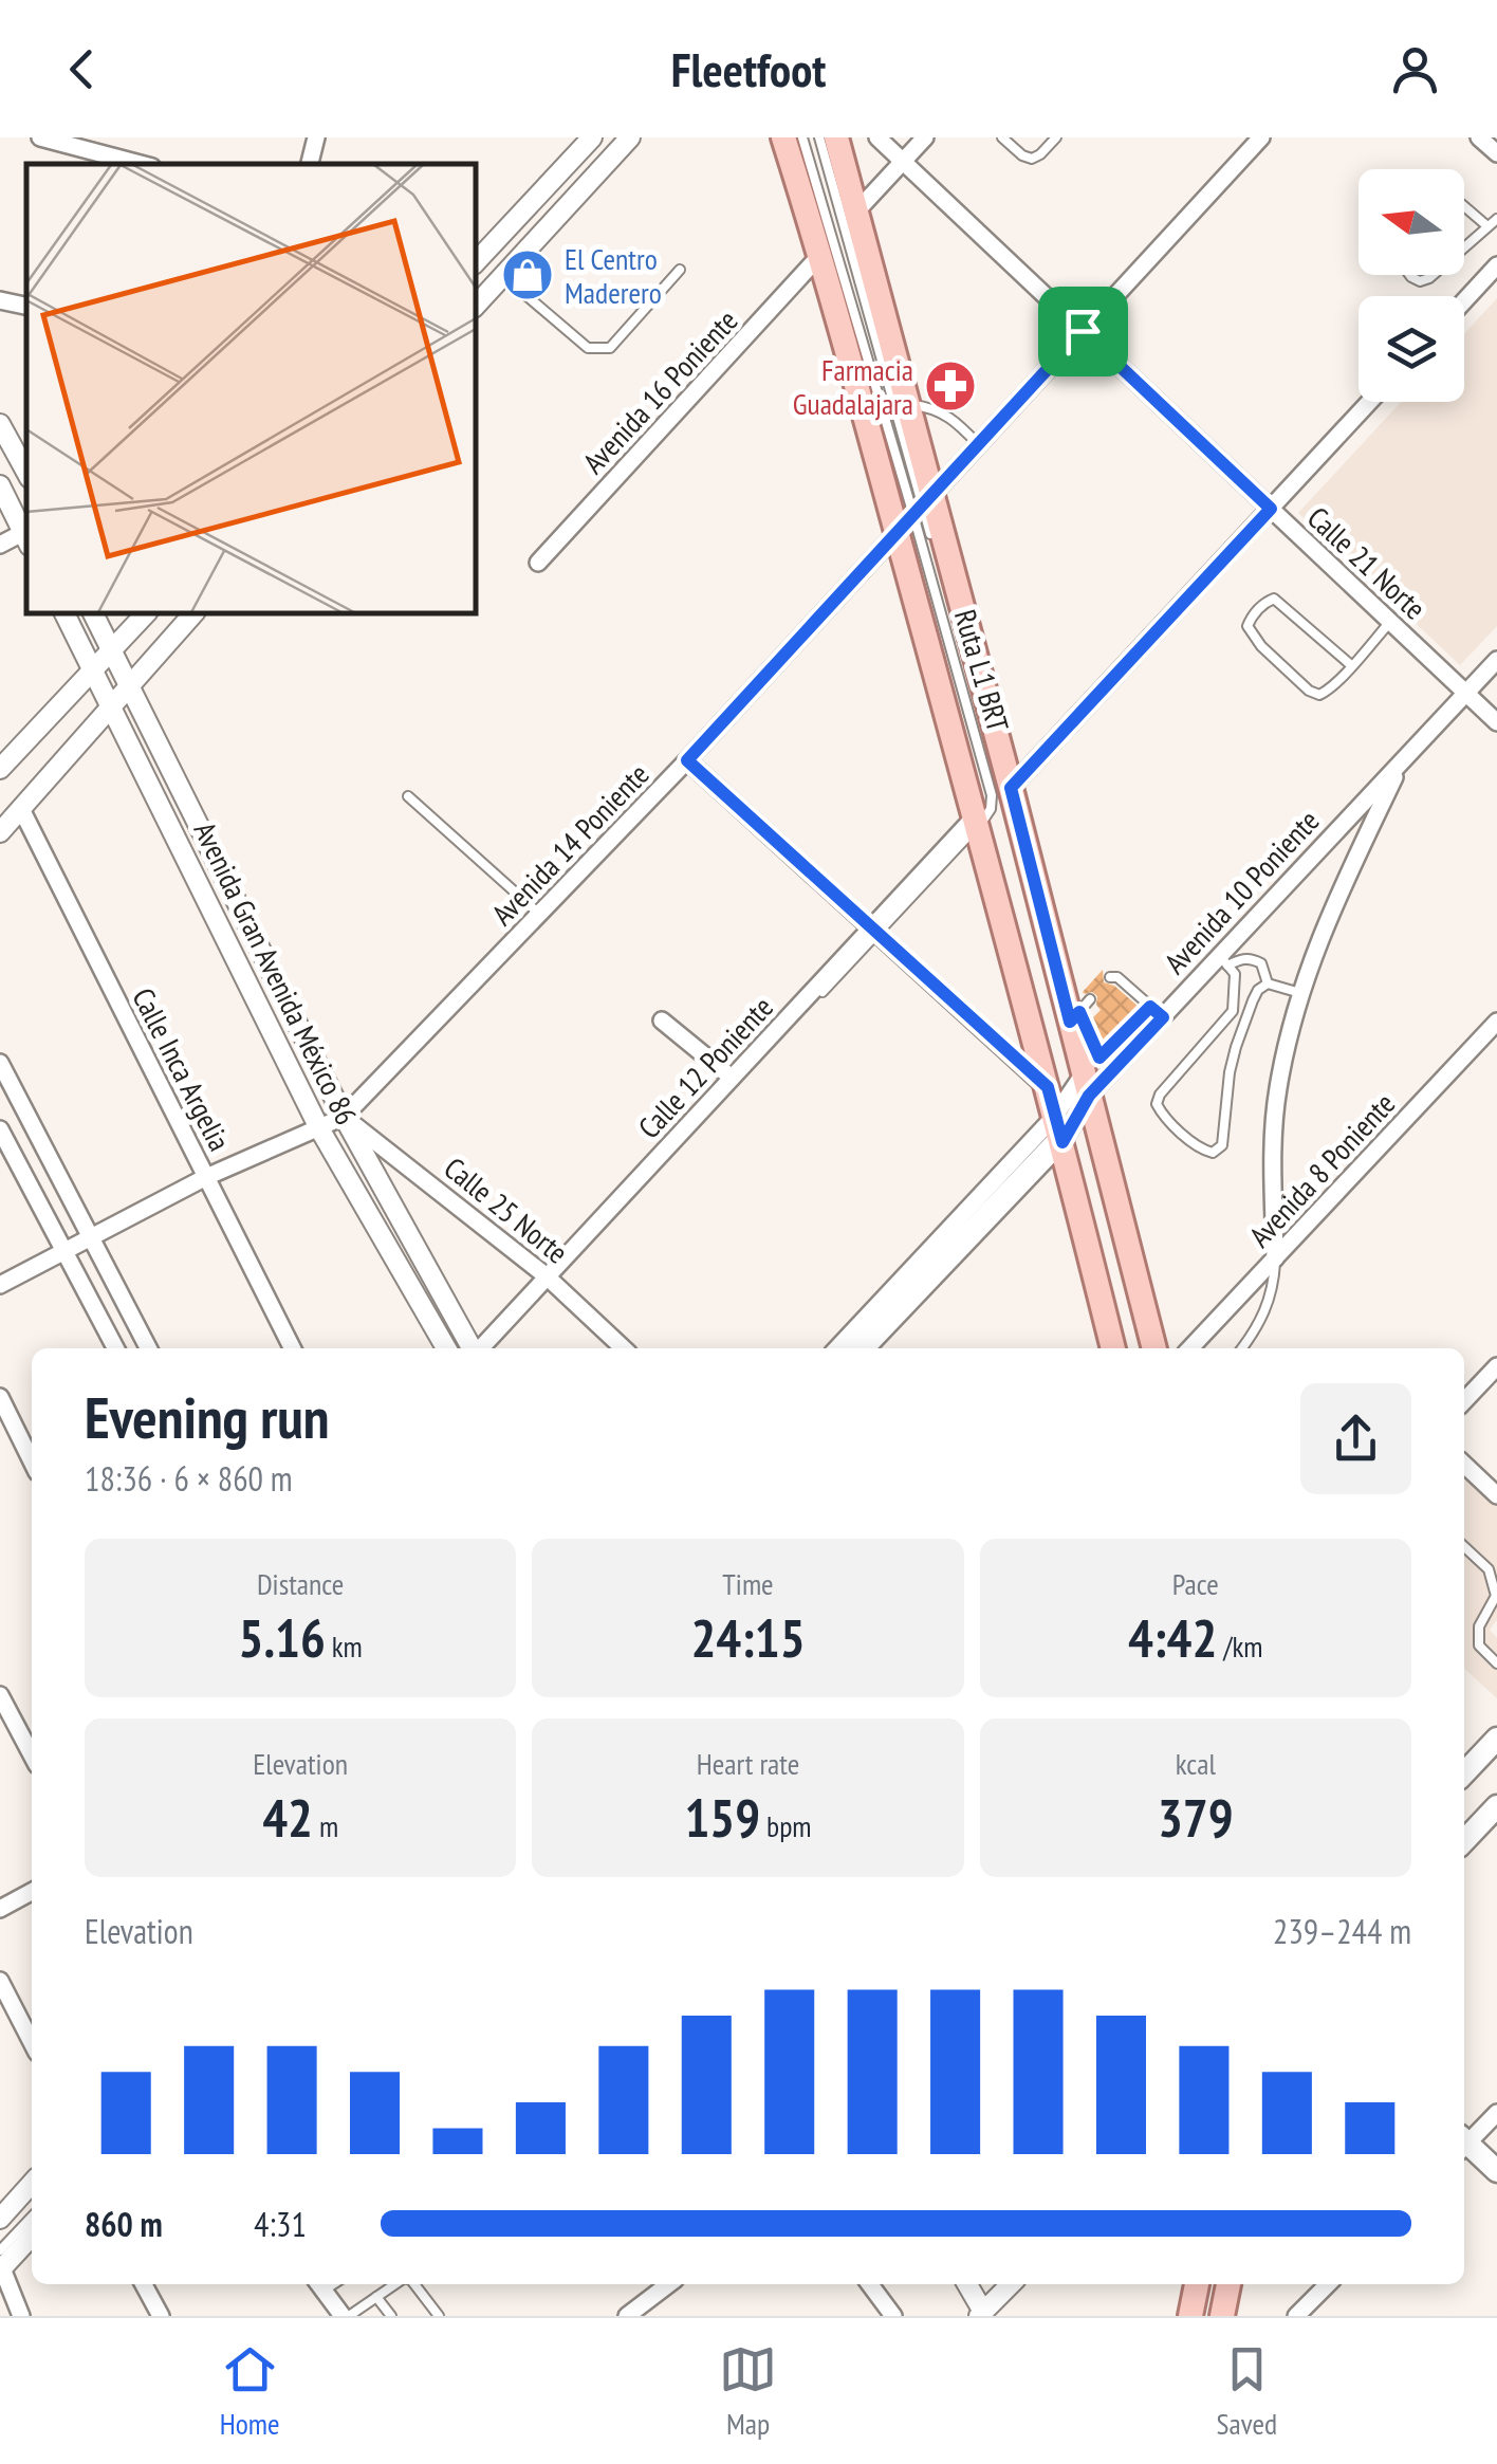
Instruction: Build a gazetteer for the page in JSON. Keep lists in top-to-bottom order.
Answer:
{
  "streets": {
    "street": [
      "Avenida 16 Poniente",
      "Calle 21 Norte",
      "Avenida 14 Poniente",
      "Avenida 10 Poniente",
      "Avenida Gran Avenida México 86",
      "Calle 12 Poniente",
      "Calle Inca Argelia",
      "Avenida 8 Poniente",
      "Calle 25 Norte"
    ],
    "lane": ["Ruta L1 BRT"]
  },
  "crossings": [
    ["Calle 21 Norte", "Avenida 14 Poniente"],
    ["Calle 21 Norte", "Avenida 10 Poniente"],
    ["Ruta L1 BRT", "Avenida 10 Poniente"],
    ["Avenida 14 Poniente", "Avenida Gran Avenida México 86"],
    ["Avenida 14 Poniente", "Calle 25 Norte"],
    ["Avenida Gran Avenida México 86", "Calle 25 Norte"],
    ["Calle 12 Poniente", "Calle 25 Norte"]
  ],
  "places": {
    "shop": ["El Centro Maderero"],
    "pharmacy": ["Farmacia Guadalajara"]
  },
  "north": "left",
  "page": {
    "header": "Fleetfoot",
    "heading": ["Evening run", "18:36 · 6 × 860 m"],
    "stats": [
      ["Distance", "5.16 km"],
      ["Time", "24:15"],
      ["Pace", "4:42 /km"],
      ["Elevation", "42 m"],
      ["Heart rate", "159 bpm"],
      ["kcal", "379"]
    ],
    "chart": ["Elevation", "239–244 m"],
    "list": [
      {
        "name": "860 m",
        "note": "4:31"
      }
    ],
    "tabs": ["Home", "Map", "Saved"]
  }
}
